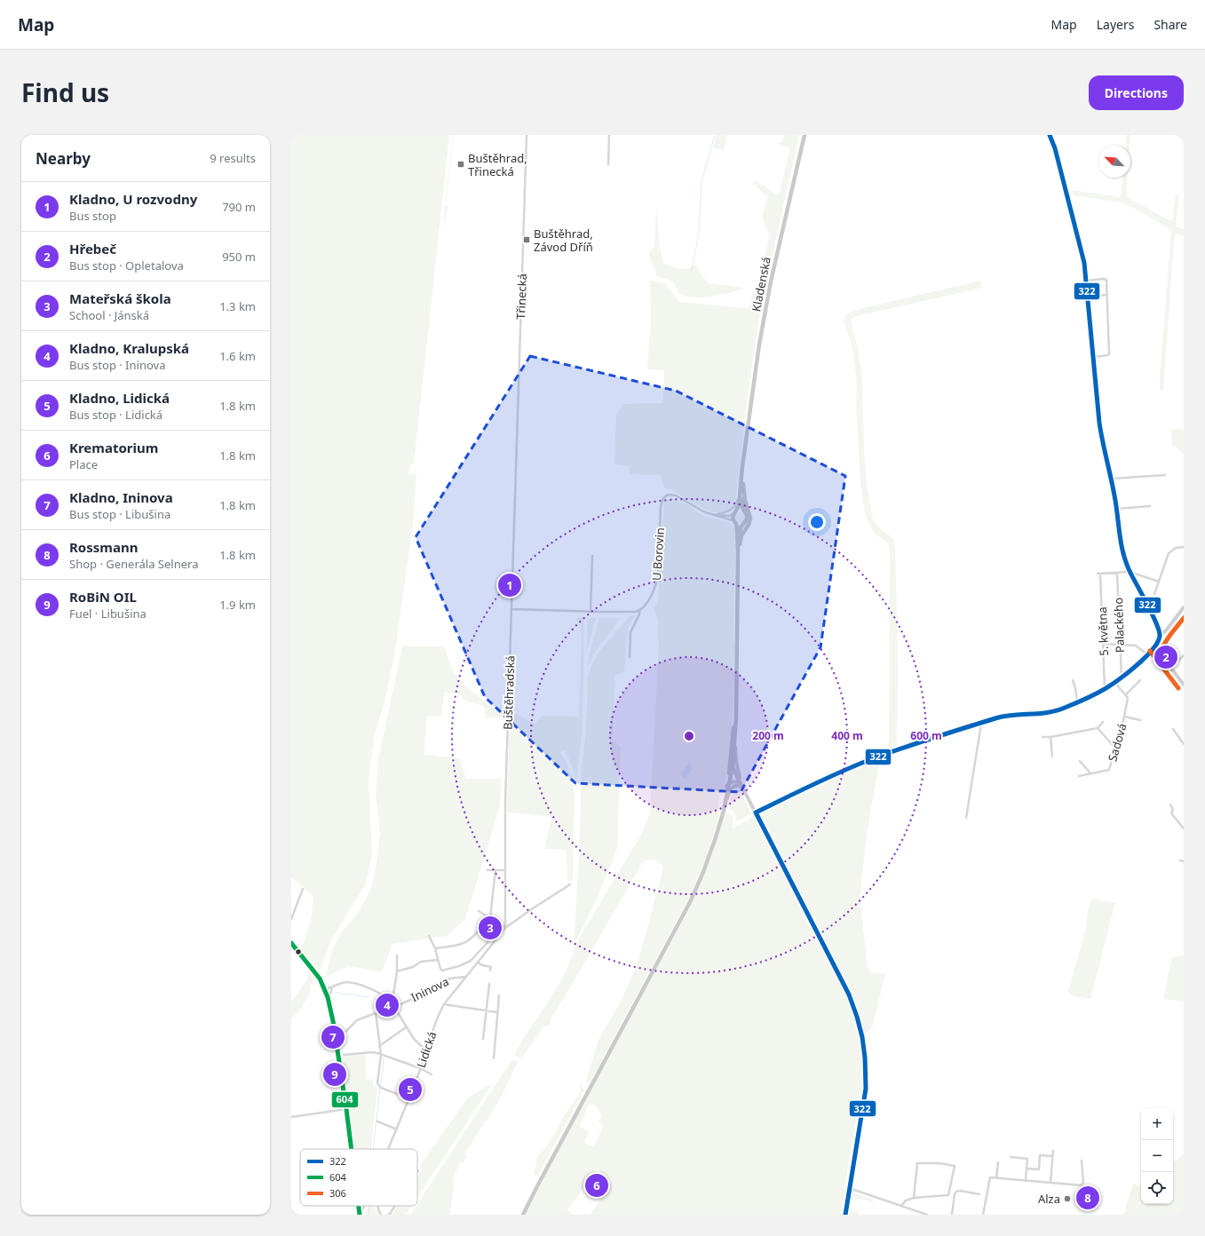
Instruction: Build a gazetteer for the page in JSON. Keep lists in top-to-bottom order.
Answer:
{
  "streets": {
    "main road": ["Kladenská"],
    "street": [
      "Třinecká",
      "U Borovin",
      "Palackého",
      "5. května",
      "Buštěhradská",
      "Sadová",
      "Ininova",
      "Lidická"
    ]
  },
  "crossings": [
    ["Třinecká", "Buštěhradská"],
    ["Buštěhradská", "Lidická"],
    ["Ininova", "Lidická"]
  ],
  "places": {
    "transit": ["Buštěhrad, Třinecká", "Buštěhrad, Závod Dříň"],
    "other": ["Alza"]
  },
  "lines": ["transit line 322", "transit line 306", "transit line 604"],
  "legend": ["322", "604", "306"],
  "north": "top left",
  "page": {
    "header": "Map",
    "nav": ["Map", "Layers", "Share"],
    "title": "Find us",
    "buttons": "Directions",
    "heading": ["Nearby", "9 results"],
    "list": [
      {
        "mark": "1",
        "name": "Kladno, U rozvodny",
        "note": "Bus stop",
        "value": "790 m"
      },
      {
        "mark": "2",
        "name": "Hřebeč",
        "note": "Bus stop · Opletalova",
        "value": "950 m"
      },
      {
        "mark": "3",
        "name": "Mateřská škola",
        "note": "School · Jánská",
        "value": "1.3 km"
      },
      {
        "mark": "4",
        "name": "Kladno, Kralupská",
        "note": "Bus stop · Ininova",
        "value": "1.6 km"
      },
      {
        "mark": "5",
        "name": "Kladno, Lidická",
        "note": "Bus stop · Lidická",
        "value": "1.8 km"
      },
      {
        "mark": "6",
        "name": "Krematorium",
        "note": "Place",
        "value": "1.8 km"
      },
      {
        "mark": "7",
        "name": "Kladno, Ininova",
        "note": "Bus stop · Libušina",
        "value": "1.8 km"
      },
      {
        "mark": "8",
        "name": "Rossmann",
        "note": "Shop · Generála Selnera",
        "value": "1.8 km"
      },
      {
        "mark": "9",
        "name": "RoBiN OIL",
        "note": "Fuel · Libušina",
        "value": "1.9 km"
      }
    ],
    "pins": [
      "1",
      "2",
      "3",
      "4",
      "7",
      "9",
      "5",
      "6",
      "8"
    ],
    "map_buttons": ["+", "−"]
  },
  "rings": ["200 m", "400 m", "600 m"]
}
